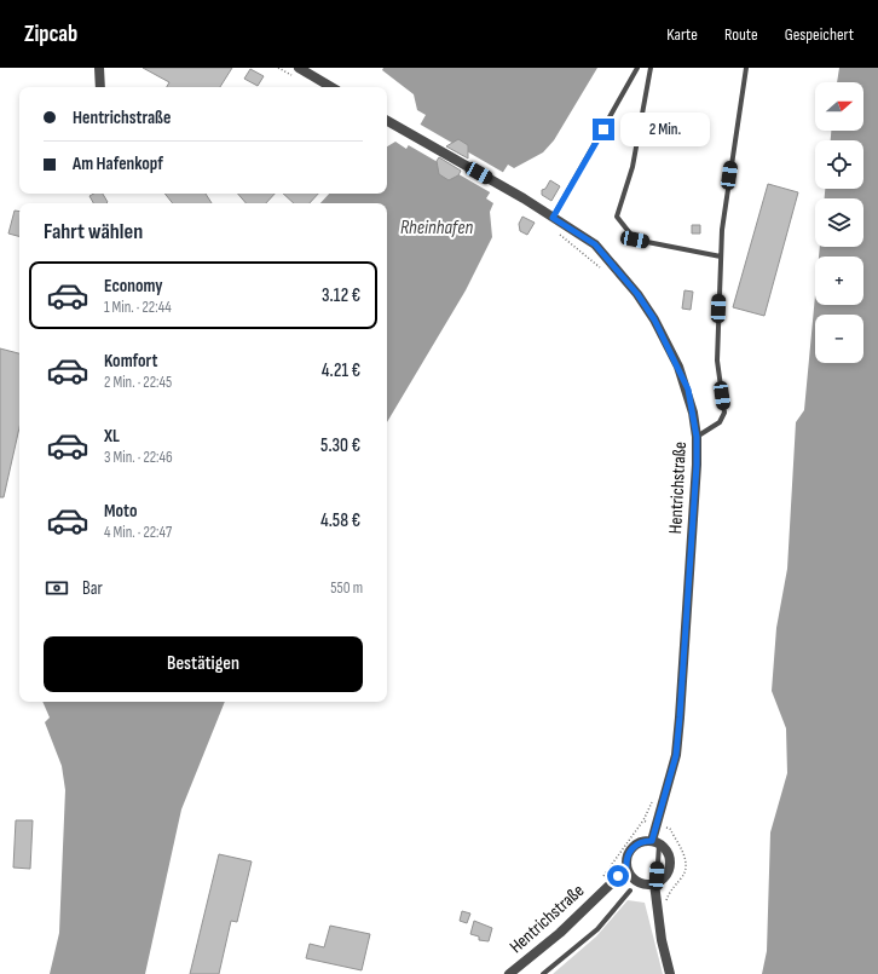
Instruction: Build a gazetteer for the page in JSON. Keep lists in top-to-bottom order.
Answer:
{
  "streets": {
    "street": ["Hentrichstraße"]
  },
  "water": ["Rheinhafen"],
  "north": "right",
  "page": {
    "header": "Zipcab",
    "nav": ["Karte", "Route", "Gespeichert"],
    "map_buttons": ["+", "−"],
    "banner": ["Hentrichstraße", "Am Hafenkopf"],
    "bubble": "2 Min.",
    "heading": "Fahrt wählen",
    "list": [
      {
        "name": "Economy",
        "note": "1 Min. · 22:44",
        "value": "3.12 €"
      },
      {
        "name": "Komfort",
        "note": "2 Min. · 22:45",
        "value": "4.21 €"
      },
      {
        "name": "XL",
        "note": "3 Min. · 22:46",
        "value": "5.30 €"
      },
      {
        "name": "Moto",
        "note": "4 Min. · 22:47",
        "value": "4.58 €"
      }
    ],
    "pay": ["Bar", "550 m"],
    "buttons": "Bestätigen"
  }
}
